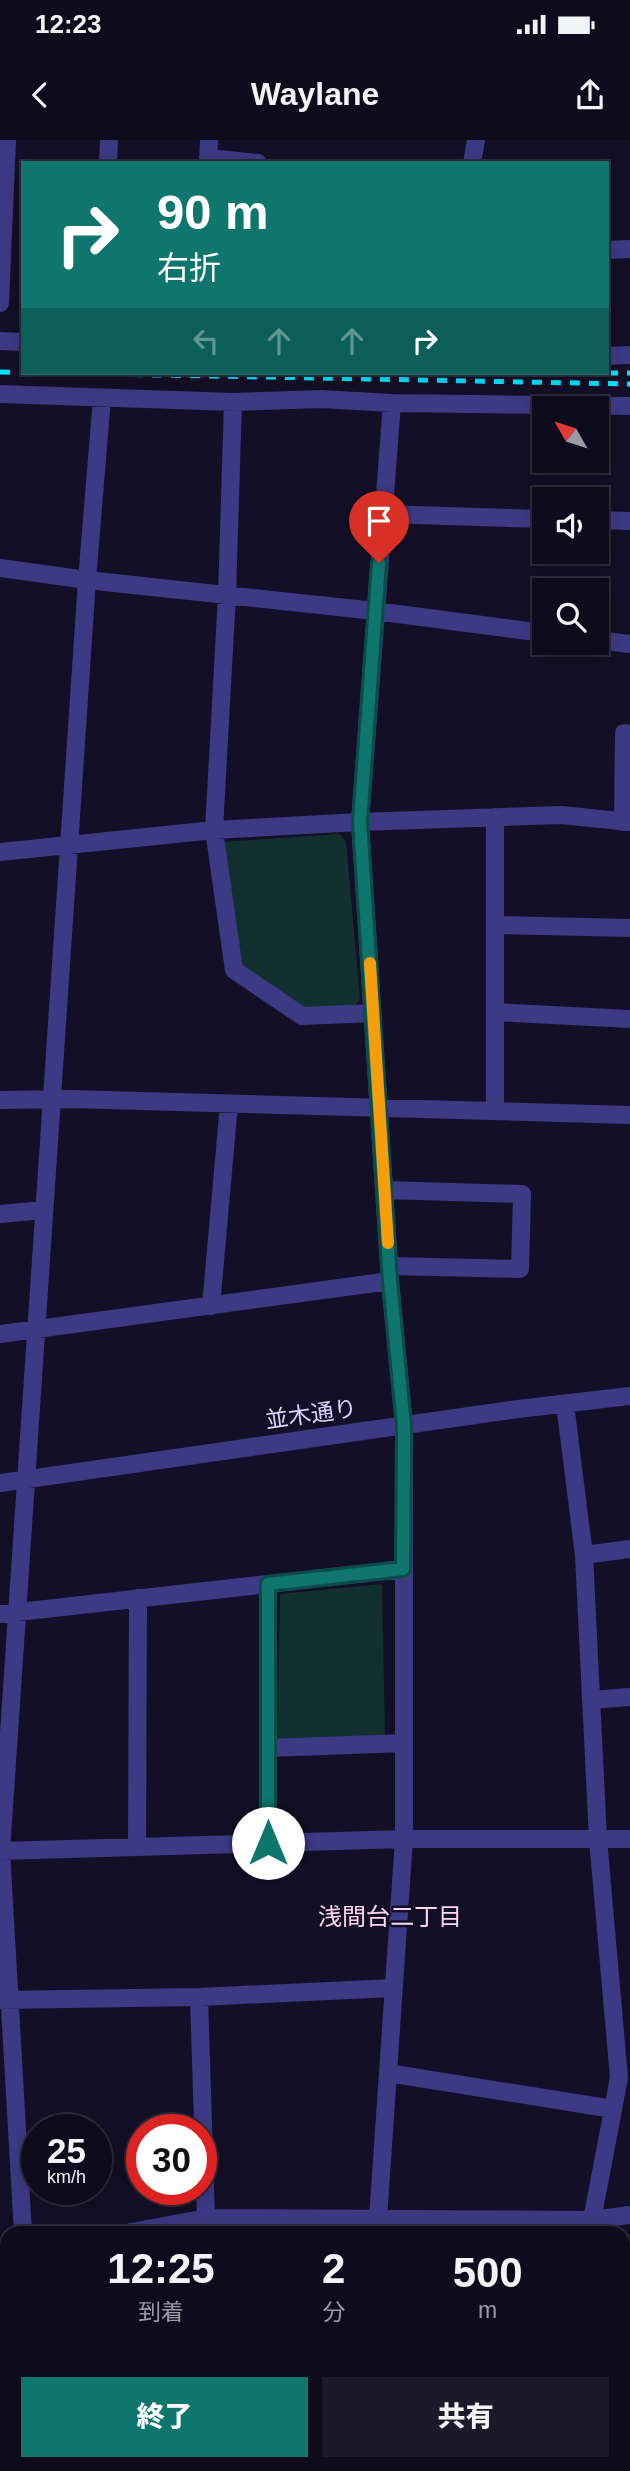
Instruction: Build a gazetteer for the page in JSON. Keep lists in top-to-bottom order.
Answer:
{
  "streets": {
    "street": ["並木通り"]
  },
  "districts": ["浅間台二丁目"],
  "north": "top left",
  "page": {
    "status": "12:23",
    "header": "Waylane",
    "turn": ["90 m", "右折"],
    "speed": "25 km/h",
    "limit": "30",
    "eta": [
      "12:25",
      "到着",
      "2",
      "分",
      "500",
      "m"
    ],
    "buttons": ["終了", "共有"]
  }
}
